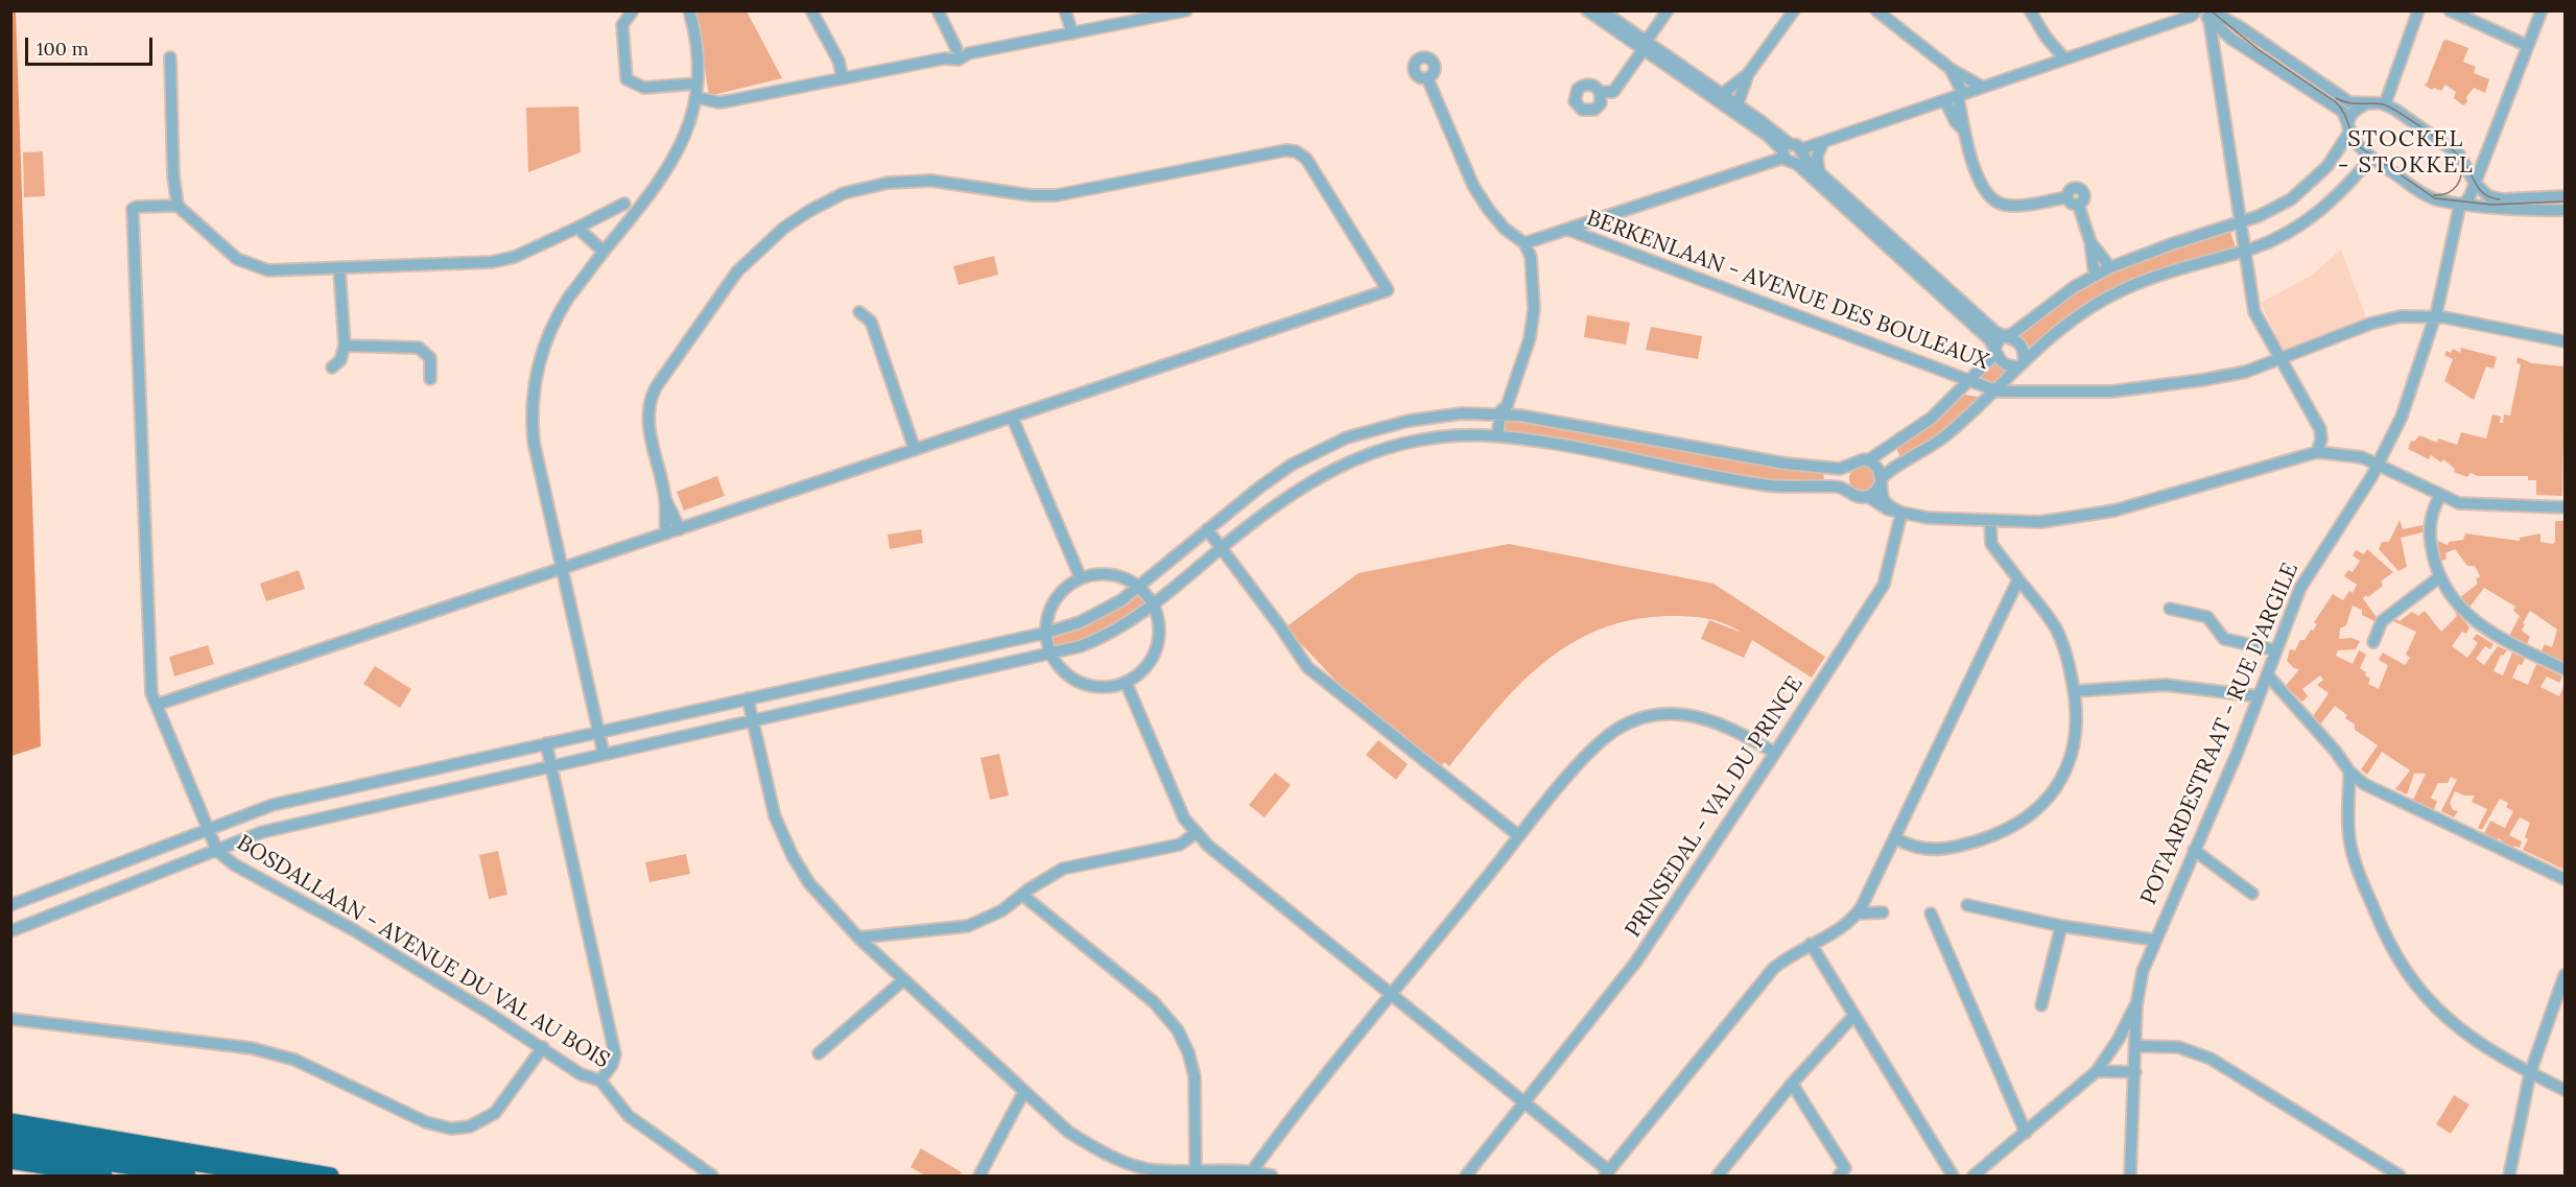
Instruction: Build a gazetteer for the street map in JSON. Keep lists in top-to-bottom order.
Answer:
{
  "streets": {
    "street": [
      "BERKENLAAN - AVENUE DES BOULEAUX",
      "POTAARDESTRAAT - RUE D'ARGILE",
      "PRINSEDAL - VAL DU PRINCE",
      "BOSDALLAAN - AVENUE DU VAL AU BOIS"
    ]
  },
  "crossings": [
    ["BERKENLAAN - AVENUE DES BOULEAUX", "POTAARDESTRAAT - RUE D'ARGILE"]
  ],
  "districts": ["STOCKEL - STOKKEL"],
  "scale_bar": "100 m"
}
